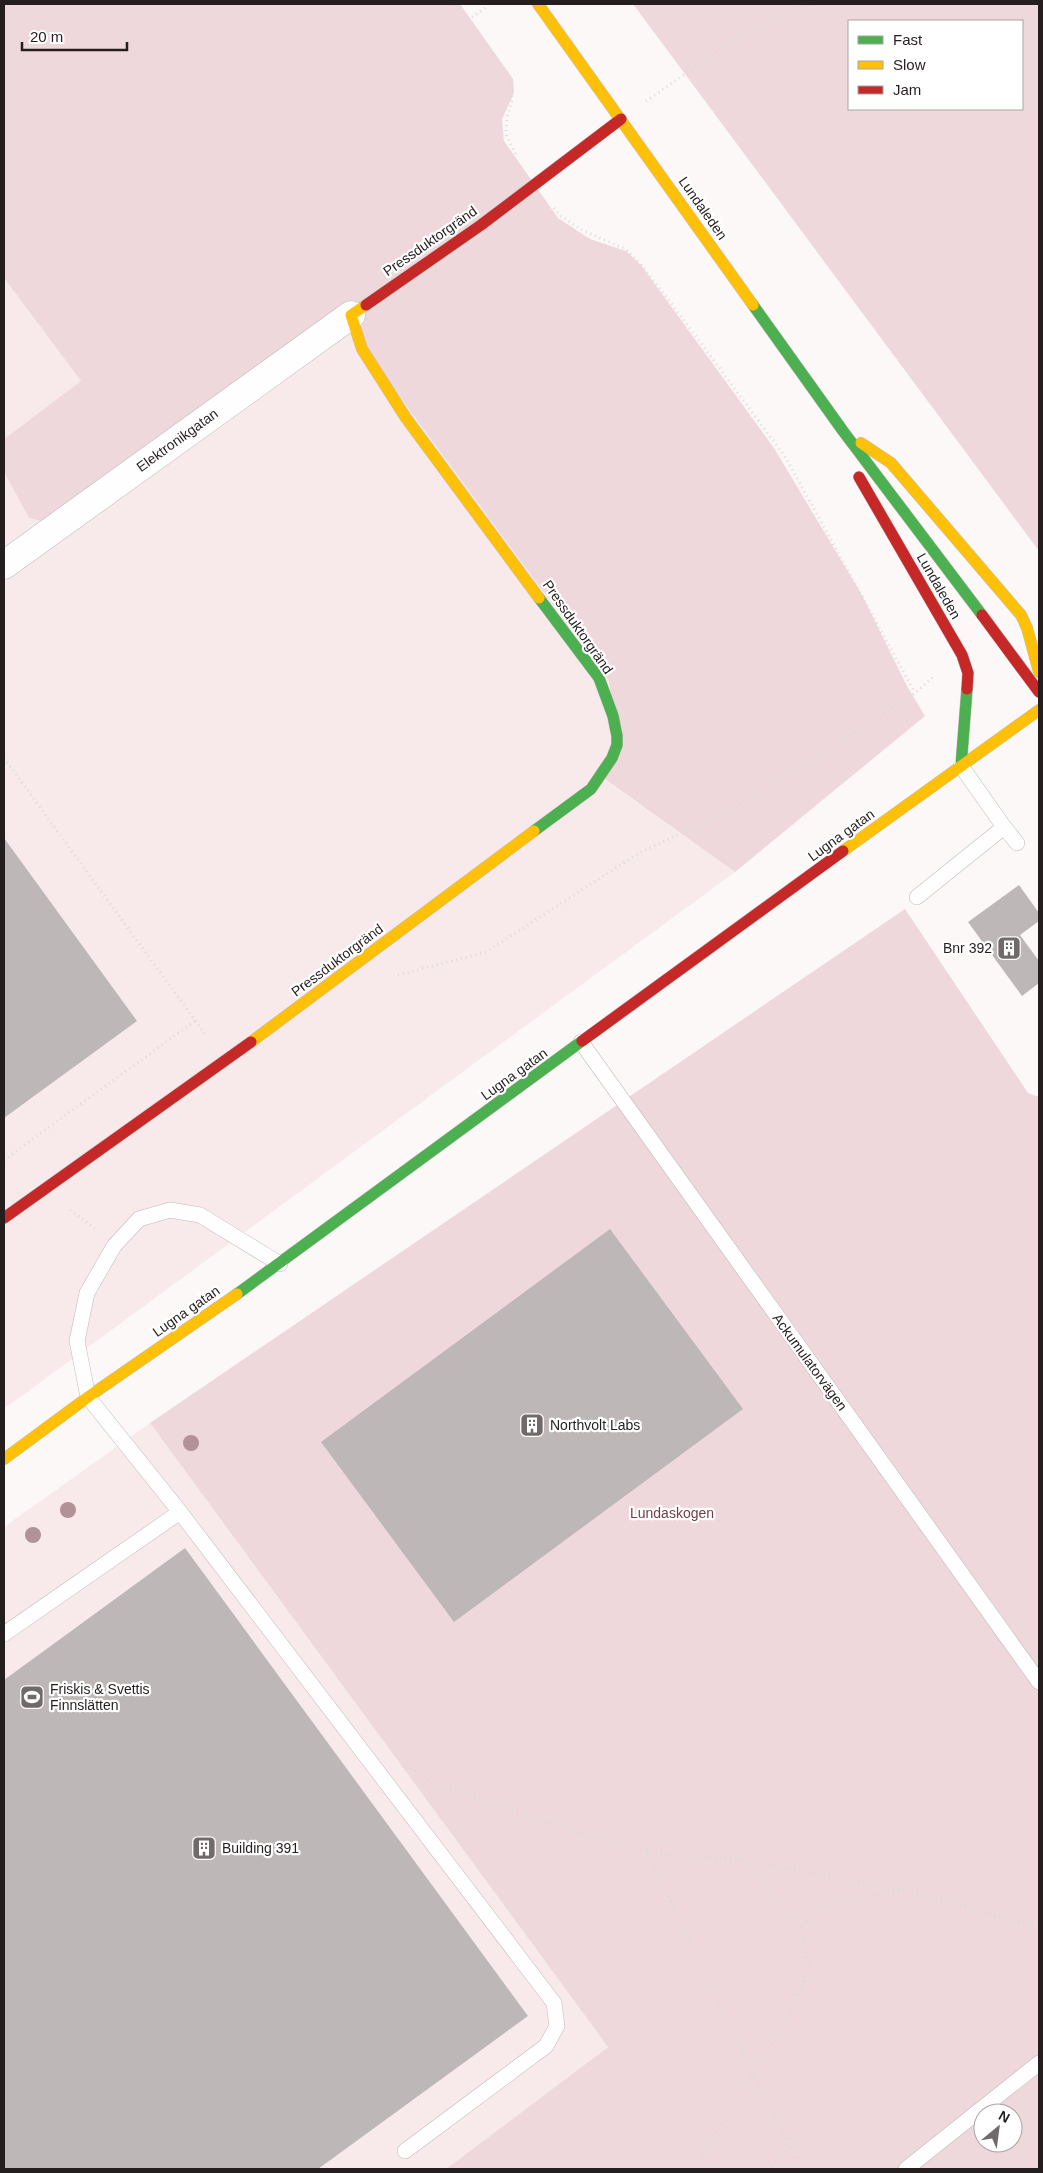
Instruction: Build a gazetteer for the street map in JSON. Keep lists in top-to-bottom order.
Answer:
{
  "streets": {
    "main road": ["Lundaleden", "Pressduktorgränd", "Lugna gatan"],
    "street": ["Elektronikgatan"],
    "lane": ["Ackumulatorvägen"]
  },
  "crossings": [
    ["Lundaleden", "Pressduktorgränd"],
    ["Lundaleden", "Lugna gatan"],
    ["Pressduktorgränd", "Elektronikgatan"],
    ["Lugna gatan", "Ackumulatorvägen"]
  ],
  "parks": ["Lundaskogen"],
  "places": {
    "building": ["Bnr 392", "Northvolt Labs", "Building 391"],
    "sports": ["Friskis & Svettis Finnslätten"]
  },
  "legend": ["Fast", "Slow", "Jam"],
  "scale_bar": "20 m",
  "north": "top right"
}
